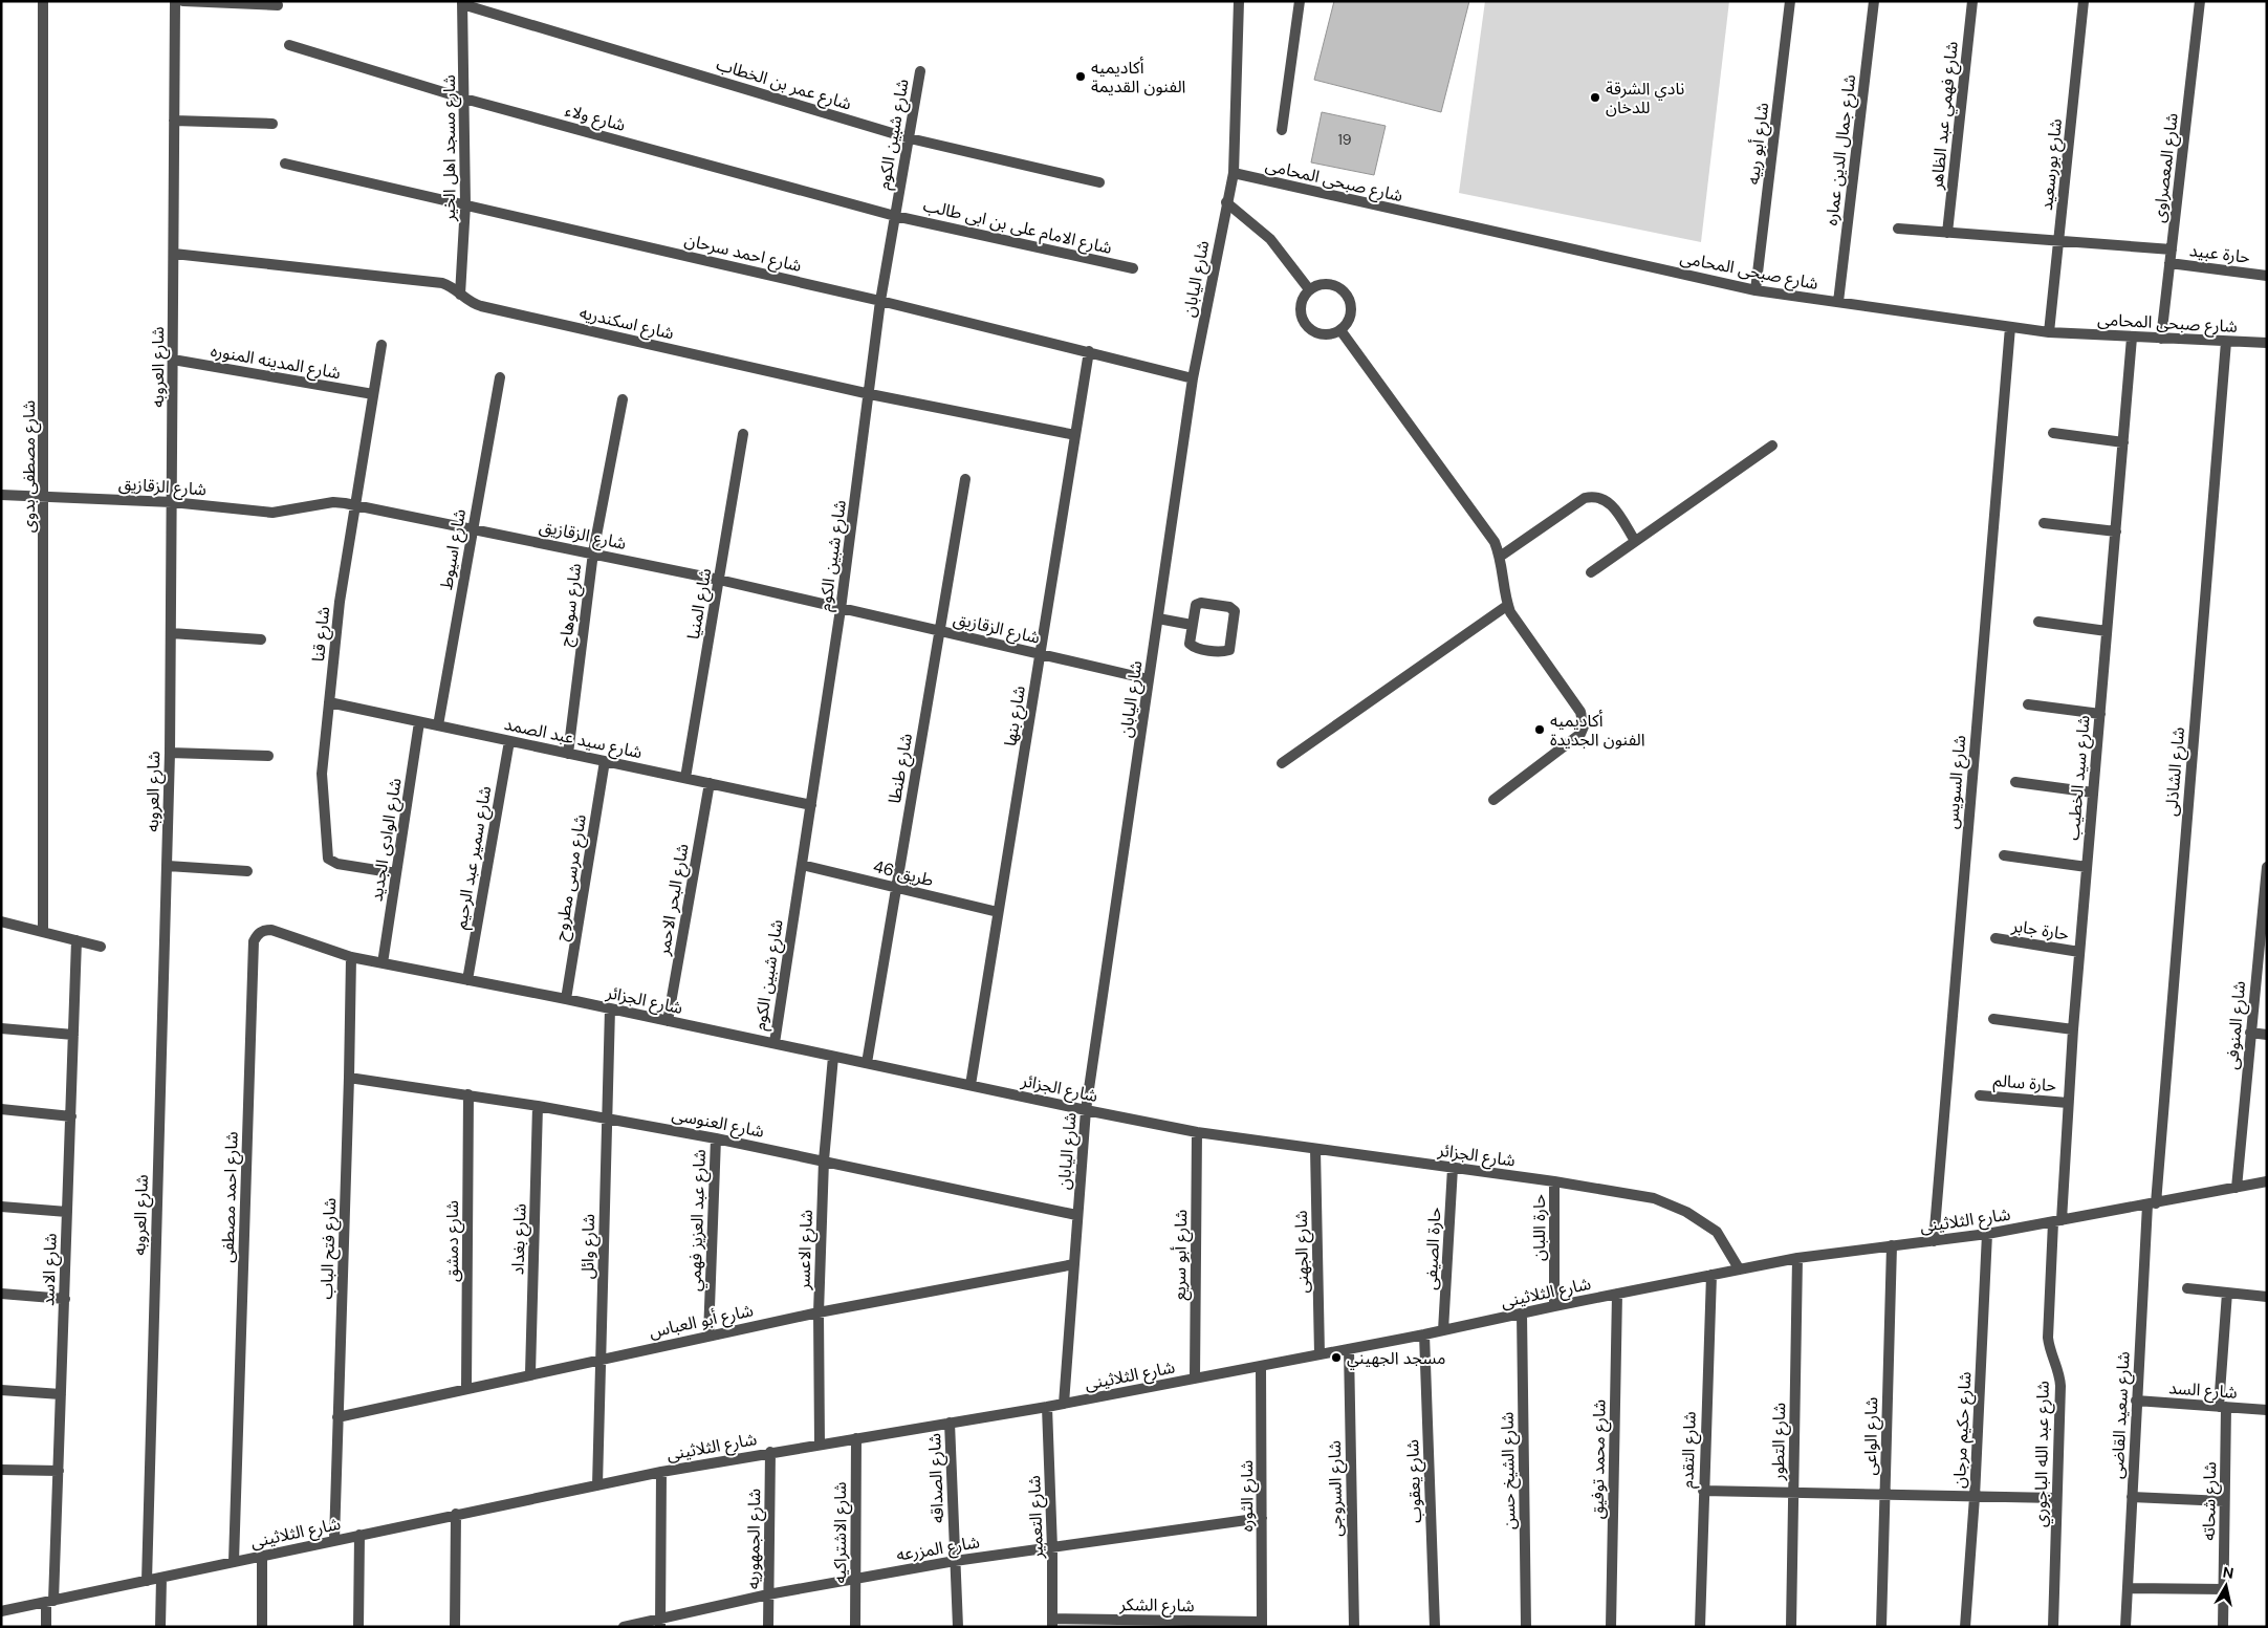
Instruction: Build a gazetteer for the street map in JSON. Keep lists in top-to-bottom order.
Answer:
{
  "streets": {
    "street": [
      "شارع عمر بن الخطاب",
      "شارع فهمي عبد الظاهر",
      "شارع ولاء",
      "شارع شبين الكوم",
      "شارع أبو ربيه",
      "شارع مسجد اهل الخير",
      "شارع جمال الدين عماره",
      "شارع بورسعيد",
      "شارع المعصراوى",
      "شارع صبحى المحامى",
      "شارع الامام على بن ابى طالب",
      "شارع احمد سرحان",
      "حارة عبيد",
      "شارع اليابان",
      "شارع اسكندريه",
      "شارع المدينه المنوره",
      "شارع العروبه",
      "شارع مصطفى بدوى",
      "شارع الزقازيق",
      "شارع اسيوط",
      "شارع المنيا",
      "شارع سوهاج",
      "شارع قنا",
      "شارع بنها",
      "شارع سيد عبد الصمد",
      "شارع طنطا",
      "شارع الشاذلى",
      "شارع سيد الخطيب",
      "شارع السويس",
      "شارع الوادى الجديد",
      "شارع سمير عبد الرحيم",
      "طريق 46",
      "شارع مرسى مطروح",
      "شارع البحر الاحمر",
      "حارة جابر",
      "شارع الجزائر",
      "شارع المنوفى",
      "حارة سالم",
      "شارع العنوسى",
      "شارع احمد مصطفى",
      "شارع عبد العزيز فهمي",
      "شارع الثلاثينى",
      "حارة اللبان",
      "شارع بغداد",
      "شارع دمشق",
      "شارع وائل",
      "شارع فتح الباب",
      "حارة الصيفى",
      "شارع الاعسر",
      "شارع الجهنى",
      "شارع أبو سريع",
      "شارع الاسد",
      "شارع أبو العباس",
      "شارع السد",
      "شارع سعيد القاضى",
      "شارع حكيم مرجان",
      "شارع الواعى",
      "شارع التطور",
      "شارع التقدم",
      "شارع عبد الله الباجوري",
      "شارع محمد توفيق",
      "شارع الشيخ حسن",
      "شارع الصداقه",
      "شارع يعقوب",
      "شارع السروجى",
      "شارع الثوره",
      "شارع شحاته",
      "شارع التعمير",
      "شارع الاشتراكيه",
      "شارع الجمهوريه",
      "شارع المزرعه",
      "شارع الشكر"
    ]
  },
  "crossings": [
    ["شارع عمر بن الخطاب", "شارع شبين الكوم"],
    ["شارع عمر بن الخطاب", "شارع مسجد اهل الخير"],
    ["شارع ولاء", "شارع شبين الكوم"],
    ["شارع ولاء", "شارع مسجد اهل الخير"],
    ["شارع ولاء", "شارع الامام على بن ابى طالب"],
    ["شارع شبين الكوم", "شارع الامام على بن ابى طالب"],
    ["شارع شبين الكوم", "شارع احمد سرحان"],
    ["شارع شبين الكوم", "شارع اسكندريه"],
    ["شارع شبين الكوم", "شارع الزقازيق"],
    ["شارع شبين الكوم", "شارع سيد عبد الصمد"],
    ["شارع شبين الكوم", "طريق 46"],
    ["شارع شبين الكوم", "شارع الجزائر"],
    ["شارع أبو ربيه", "شارع صبحى المحامى"],
    ["شارع مسجد اهل الخير", "شارع احمد سرحان"],
    ["شارع مسجد اهل الخير", "شارع اسكندريه"],
    ["شارع جمال الدين عماره", "شارع صبحى المحامى"],
    ["شارع بورسعيد", "شارع صبحى المحامى"],
    ["شارع المعصراوى", "شارع صبحى المحامى"],
    ["شارع المعصراوى", "حارة عبيد"],
    ["شارع صبحى المحامى", "شارع اليابان"],
    ["شارع صبحى المحامى", "شارع الشاذلى"],
    ["شارع صبحى المحامى", "شارع سيد الخطيب"],
    ["شارع صبحى المحامى", "شارع السويس"],
    ["شارع احمد سرحان", "شارع اليابان"],
    ["شارع احمد سرحان", "شارع بنها"],
    ["شارع اليابان", "شارع الزقازيق"],
    ["شارع اليابان", "شارع الجزائر"],
    ["شارع اليابان", "شارع العنوسى"],
    ["شارع اليابان", "شارع الثلاثينى"],
    ["شارع اليابان", "شارع أبو العباس"],
    ["شارع اسكندريه", "شارع العروبه"],
    ["شارع اسكندريه", "شارع بنها"],
    ["شارع المدينه المنوره", "شارع العروبه"],
    ["شارع المدينه المنوره", "شارع قنا"],
    ["شارع العروبه", "شارع الزقازيق"],
    ["شارع العروبه", "شارع الثلاثينى"],
    ["شارع مصطفى بدوى", "شارع الزقازيق"],
    ["شارع الزقازيق", "شارع اسيوط"],
    ["شارع الزقازيق", "شارع المنيا"],
    ["شارع الزقازيق", "شارع سوهاج"],
    ["شارع الزقازيق", "شارع قنا"],
    ["شارع الزقازيق", "شارع بنها"],
    ["شارع الزقازيق", "شارع طنطا"],
    ["شارع اسيوط", "شارع سيد عبد الصمد"],
    ["شارع المنيا", "شارع سيد عبد الصمد"],
    ["شارع سوهاج", "شارع سيد عبد الصمد"],
    ["شارع قنا", "شارع سيد عبد الصمد"],
    ["شارع قنا", "شارع الوادى الجديد"],
    ["شارع بنها", "طريق 46"],
    ["شارع بنها", "شارع الجزائر"],
    ["شارع سيد عبد الصمد", "شارع الوادى الجديد"],
    ["شارع سيد عبد الصمد", "شارع سمير عبد الرحيم"],
    ["شارع سيد عبد الصمد", "شارع مرسى مطروح"],
    ["شارع سيد عبد الصمد", "شارع البحر الاحمر"],
    ["شارع طنطا", "طريق 46"],
    ["شارع طنطا", "شارع الجزائر"],
    ["شارع الشاذلى", "شارع الثلاثينى"],
    ["شارع الشاذلى", "شارع سعيد القاضى"],
    ["شارع سيد الخطيب", "حارة جابر"],
    ["شارع سيد الخطيب", "حارة سالم"],
    ["شارع سيد الخطيب", "شارع الثلاثينى"],
    ["شارع سيد الخطيب", "شارع عبد الله الباجوري"],
    ["شارع السويس", "شارع الثلاثينى"],
    ["شارع الوادى الجديد", "شارع الجزائر"],
    ["شارع سمير عبد الرحيم", "شارع الجزائر"],
    ["شارع مرسى مطروح", "شارع الجزائر"],
    ["شارع البحر الاحمر", "شارع الجزائر"],
    ["شارع الجزائر", "شارع احمد مصطفى"],
    ["شارع الجزائر", "شارع الثلاثينى"],
    ["شارع الجزائر", "حارة اللبان"],
    ["شارع الجزائر", "شارع وائل"],
    ["شارع الجزائر", "شارع فتح الباب"],
    ["شارع الجزائر", "حارة الصيفى"],
    ["شارع الجزائر", "شارع الاعسر"],
    ["شارع الجزائر", "شارع الجهنى"],
    ["شارع الجزائر", "شارع أبو سريع"],
    ["شارع المنوفى", "شارع الثلاثينى"],
    ["شارع العنوسى", "شارع عبد العزيز فهمي"],
    ["شارع العنوسى", "شارع بغداد"],
    ["شارع العنوسى", "شارع دمشق"],
    ["شارع العنوسى", "شارع وائل"],
    ["شارع العنوسى", "شارع فتح الباب"],
    ["شارع العنوسى", "شارع الاعسر"],
    ["شارع احمد مصطفى", "شارع الثلاثينى"],
    ["شارع احمد مصطفى", "شارع فتح الباب"],
    ["شارع عبد العزيز فهمي", "شارع أبو العباس"],
    ["شارع الثلاثينى", "حارة اللبان"],
    ["شارع الثلاثينى", "شارع وائل"],
    ["شارع الثلاثينى", "شارع فتح الباب"],
    ["شارع الثلاثينى", "حارة الصيفى"],
    ["شارع الثلاثينى", "شارع الاعسر"],
    ["شارع الثلاثينى", "شارع الجهنى"],
    ["شارع الثلاثينى", "شارع أبو سريع"],
    ["شارع الثلاثينى", "شارع الاسد"],
    ["شارع الثلاثينى", "شارع سعيد القاضى"],
    ["شارع الثلاثينى", "شارع حكيم مرجان"],
    ["شارع الثلاثينى", "شارع الواعى"],
    ["شارع الثلاثينى", "شارع التطور"],
    ["شارع الثلاثينى", "شارع التقدم"],
    ["شارع الثلاثينى", "شارع عبد الله الباجوري"],
    ["شارع الثلاثينى", "شارع محمد توفيق"],
    ["شارع الثلاثينى", "شارع الشيخ حسن"],
    ["شارع الثلاثينى", "شارع الصداقه"],
    ["شارع الثلاثينى", "شارع يعقوب"],
    ["شارع الثلاثينى", "شارع السروجى"],
    ["شارع الثلاثينى", "شارع الثوره"],
    ["شارع الثلاثينى", "شارع التعمير"],
    ["شارع الثلاثينى", "شارع الاشتراكيه"],
    ["شارع الثلاثينى", "شارع الجمهوريه"],
    ["شارع بغداد", "شارع أبو العباس"],
    ["شارع دمشق", "شارع أبو العباس"],
    ["شارع وائل", "شارع أبو العباس"],
    ["شارع فتح الباب", "شارع أبو العباس"],
    ["شارع الاعسر", "شارع أبو العباس"],
    ["شارع السد", "شارع سعيد القاضى"],
    ["شارع السد", "شارع شحاته"],
    ["شارع الصداقه", "شارع المزرعه"],
    ["شارع الثوره", "شارع المزرعه"],
    ["شارع الثوره", "شارع الشكر"],
    ["شارع التعمير", "شارع المزرعه"],
    ["شارع التعمير", "شارع الشكر"],
    ["شارع الاشتراكيه", "شارع المزرعه"],
    ["شارع الجمهوريه", "شارع المزرعه"]
  ],
  "places": [
    "أكاديميه الفنون القديمة",
    "نادي الشرقة للدخان",
    "أكاديميه الفنون الجديدة",
    "مسجد الجهيني"
  ],
  "house_numbers": ["19"],
  "north": "top"
}
